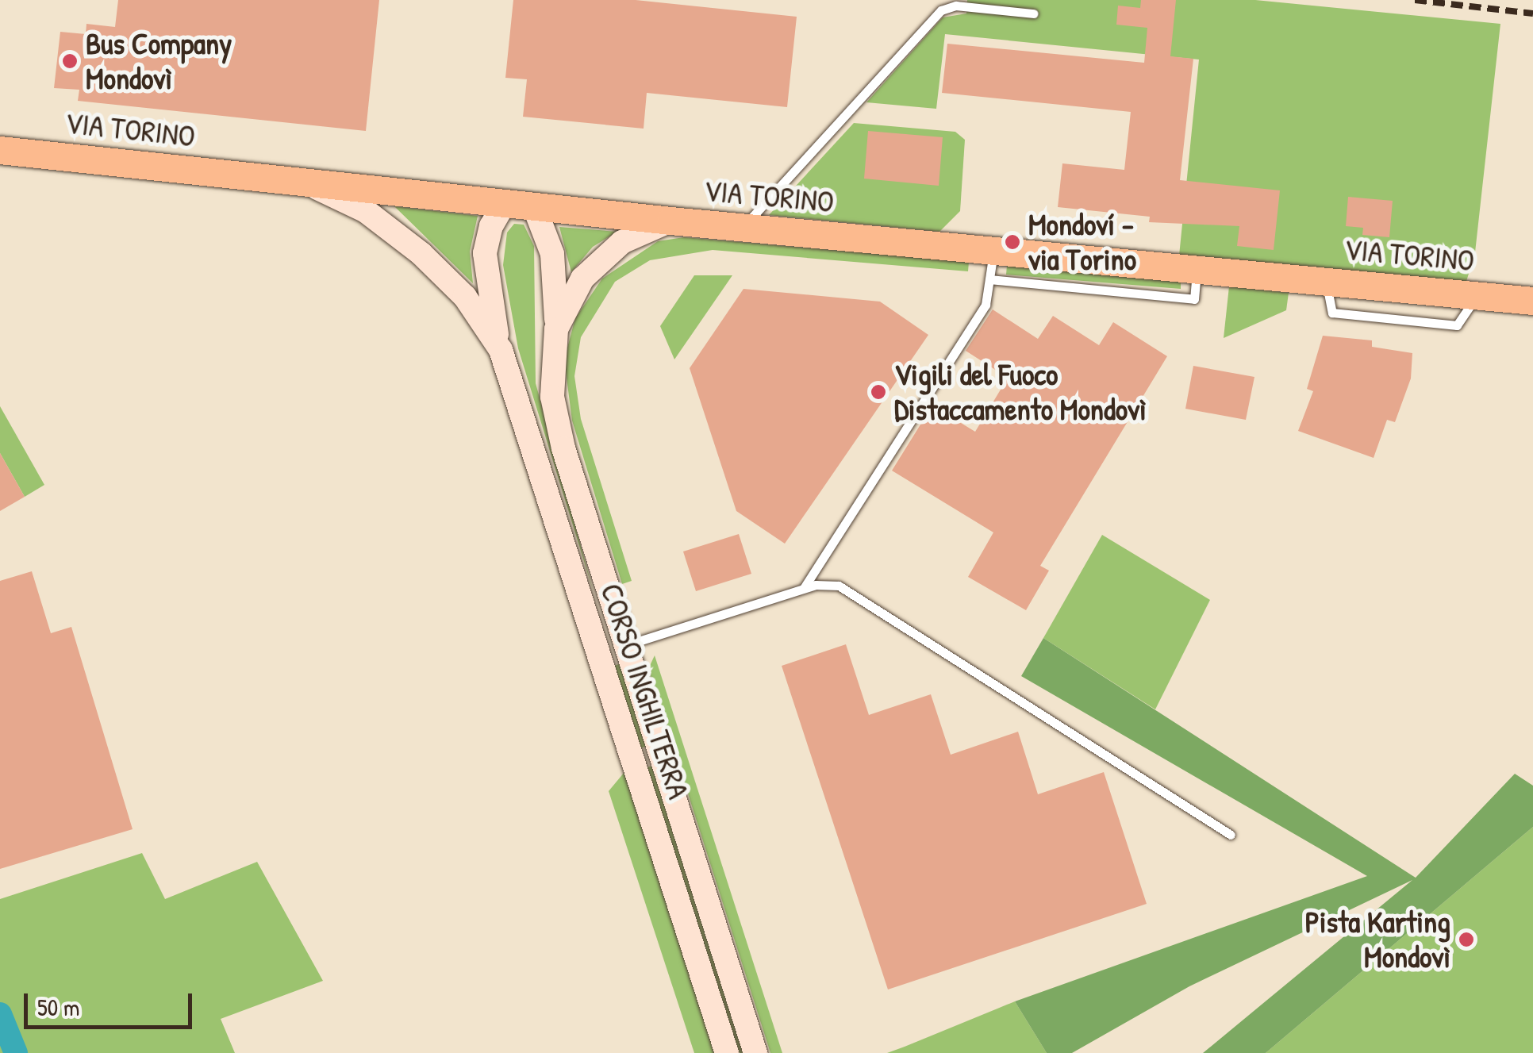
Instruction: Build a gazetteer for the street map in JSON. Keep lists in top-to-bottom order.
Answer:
{
  "streets": {
    "main road": ["VIA TORINO"],
    "street": ["CORSO INGHILTERRA"]
  },
  "crossings": [
    ["VIA TORINO", "CORSO INGHILTERRA"]
  ],
  "places": [
    "Bus Company Mondovì",
    "Mondoví - via Torino",
    "Vigili del Fuoco Distaccamento Mondovì",
    "Pista Karting Mondovì"
  ],
  "scale_bar": "50 m"
}
